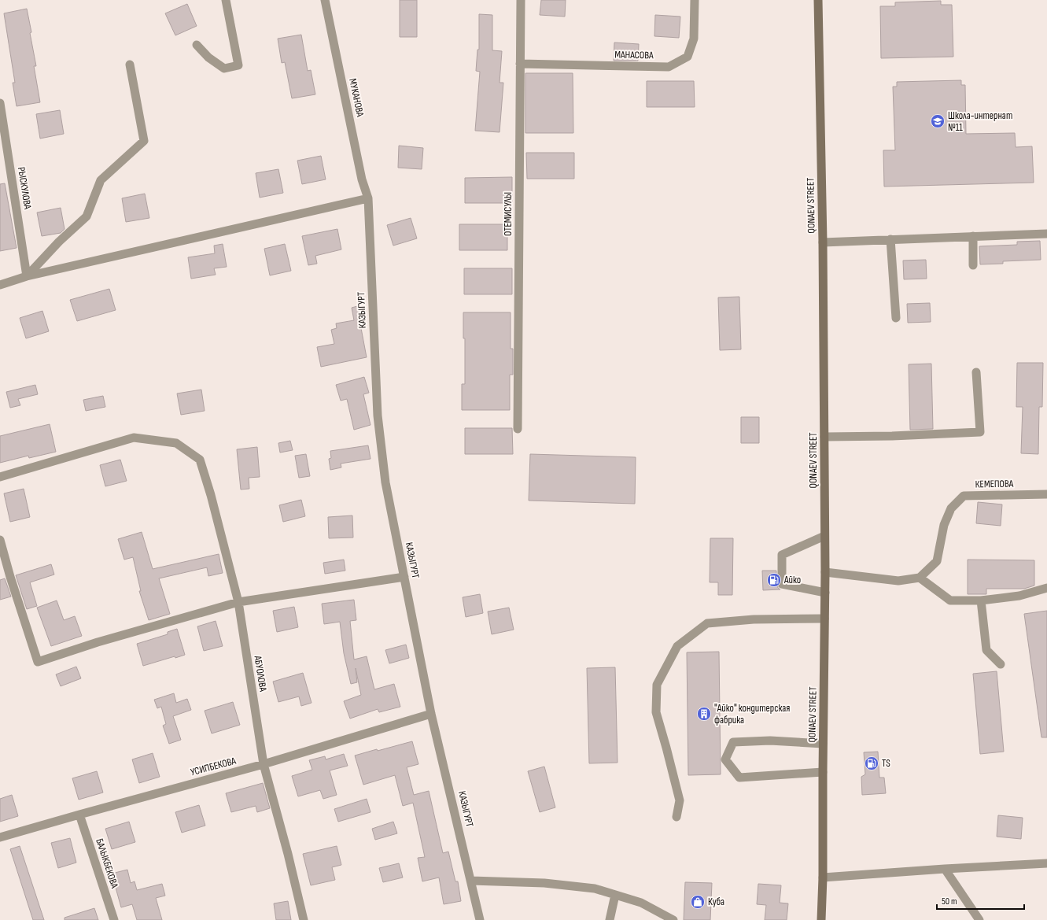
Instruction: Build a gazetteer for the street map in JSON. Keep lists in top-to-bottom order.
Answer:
{
  "streets": {
    "main road": ["QONAEV STREET"],
    "street": [
      "МАНАСОВА",
      "МУКАНОВА",
      "РЫСКУЛОВА",
      "ОТЕМИСУЛЫ",
      "КАЗЫГУРТ",
      "КЕМЕПОВА",
      "АБУОЛОВА",
      "УСИПБЕКОВА",
      "БАЛЫКБЕКОВА"
    ]
  },
  "crossings": [
    ["МАНАСОВА", "ОТЕМИСУЛЫ"],
    ["МУКАНОВА", "КАЗЫГУРТ"],
    ["КАЗЫГУРТ", "УСИПБЕКОВА"],
    ["АБУОЛОВА", "УСИПБЕКОВА"],
    ["УСИПБЕКОВА", "БАЛЫКБЕКОВА"]
  ],
  "places": {
    "school or university": ["Школа-интернат №11"],
    "fuel station": ["Айко", "TS"],
    "building": ["\"Айко\" кондитерская фабрика"],
    "shop": ["Куба"]
  },
  "scale_bar": "50 m"
}
